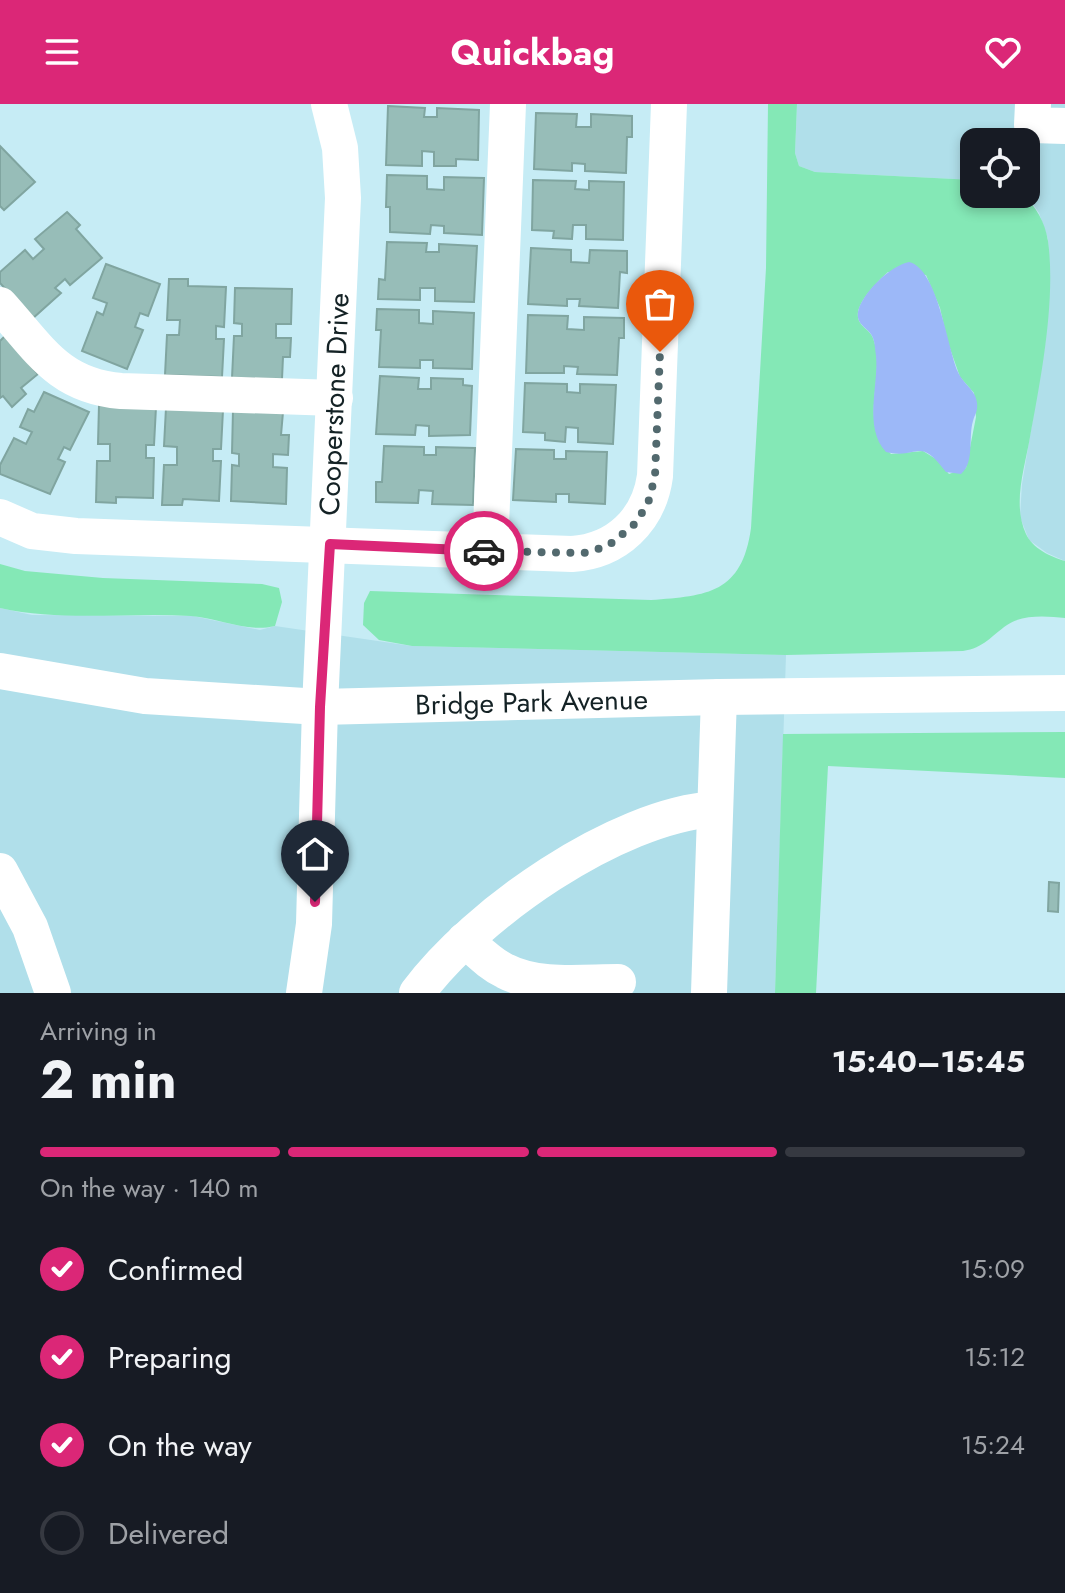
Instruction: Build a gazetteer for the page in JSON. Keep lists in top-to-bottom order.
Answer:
{
  "streets": {
    "street": ["Cooperstone Drive", "Bridge Park Avenue"]
  },
  "crossings": [
    ["Cooperstone Drive", "Bridge Park Avenue"]
  ],
  "page": {
    "header": "Quickbag",
    "heading": ["2 min", "Arriving in", "15:40–15:45"],
    "bar": "On the way · 140 m",
    "list": [
      ["Confirmed", "15:09"],
      ["Preparing", "15:12"],
      ["On the way", "15:24"],
      "Delivered"
    ]
  }
}
